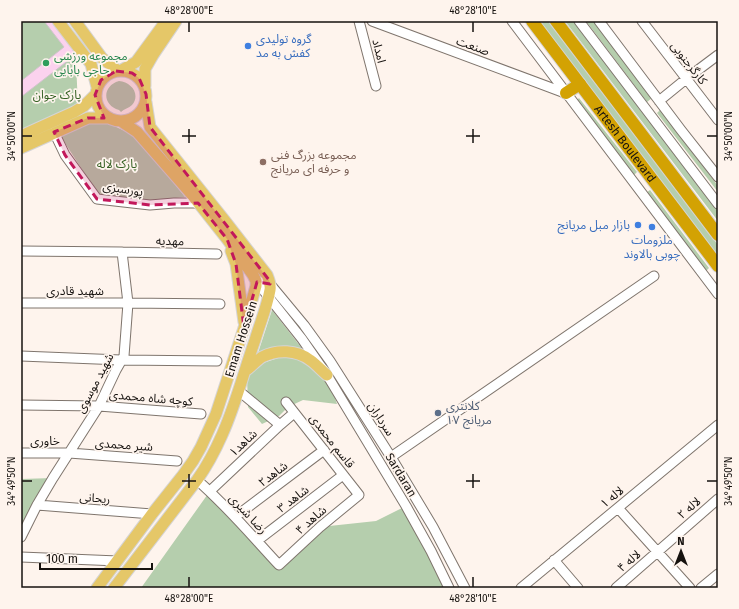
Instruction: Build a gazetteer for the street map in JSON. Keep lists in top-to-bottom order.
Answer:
{
  "streets": {
    "highway": ["Artesh Boulevard"],
    "main road": ["Emam Hossein"],
    "street": [
      "صنعت",
      "امداد",
      "کارگرجنوبی",
      "پورسبزی",
      "مهدیه",
      "شهید قادری",
      "شهید موسوی",
      "کوچه شاه محمدی",
      "سرداران",
      "خاوری",
      "قاسم محمدی",
      "شاهد۱",
      "شیر محمدی",
      "شاهد۲",
      "Sardaran",
      "لاله ۱",
      "ریحانی",
      "شاهد ۳",
      "لاله ۲",
      "رضا شیری",
      "شاهد ۴",
      "لاله ۴"
    ]
  },
  "crossings": [
    ["مهدیه", "شهید موسوی"],
    ["شهید قادری", "شهید موسوی"],
    ["Emam Hossein", "سرداران"],
    ["Emam Hossein", "Sardaran"],
    ["Emam Hossein", "ریحانی"],
    ["Emam Hossein", "رضا شیری"],
    ["شهید موسوی", "کوچه شاه محمدی"],
    ["شهید موسوی", "خاوری"],
    ["شهید موسوی", "شیر محمدی"],
    ["شهید موسوی", "ریحانی"],
    ["خاوری", "شیر محمدی"],
    ["قاسم محمدی", "شاهد۱"],
    ["قاسم محمدی", "شاهد۲"],
    ["قاسم محمدی", "شاهد ۳"],
    ["قاسم محمدی", "شاهد ۴"],
    ["شاهد۱", "رضا شیری"],
    ["شاهد۲", "رضا شیری"],
    ["شاهد ۳", "رضا شیری"],
    ["لاله ۲", "لاله ۴"],
    ["رضا شیری", "شاهد ۴"]
  ],
  "parks": ["پارک جوان", "پارک لاله"],
  "places": [
    "گروه تولیدی کفش به مد",
    "مجموعه ورزشی حاجی بابایی",
    "مجموعه بزرگ فنی و حرفه ای مریانج",
    "بازار مبل مریانج",
    "ملزومات چوبی بالاوند",
    "کلانتری ۱۷ مریانج"
  ],
  "scale_bar": "100 m",
  "north": "top",
  "coordinates": [
    "48°28'00\"E",
    "48°28'10\"E",
    "34°50'00\"N",
    "34°49'50\"N"
  ]
}
